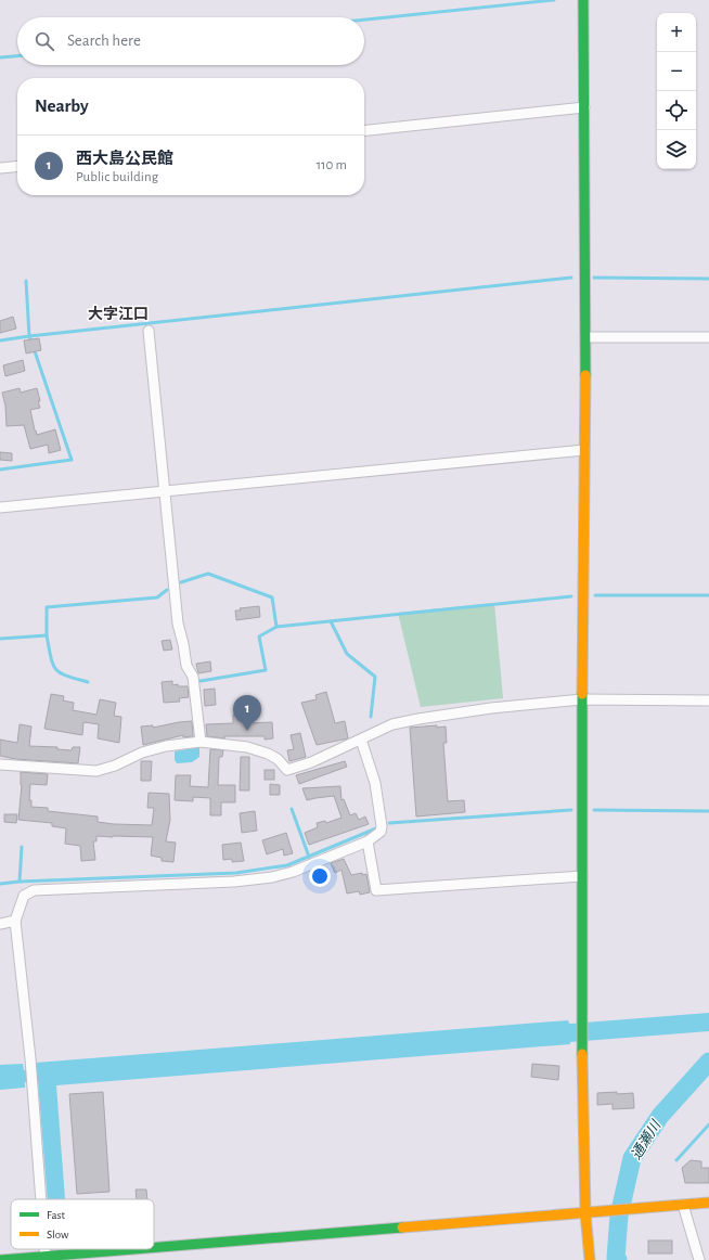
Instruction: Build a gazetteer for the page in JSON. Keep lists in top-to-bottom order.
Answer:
{
  "districts": ["大字江口"],
  "water": ["通瀬川"],
  "legend": ["Fast", "Slow"],
  "page": {
    "map_buttons": ["+", "−"],
    "search": "Search here",
    "heading": "Nearby",
    "list": [
      {
        "mark": "1",
        "name": "西大島公民館",
        "note": "Public building",
        "value": "110 m"
      }
    ],
    "pins": "1"
  }
}
